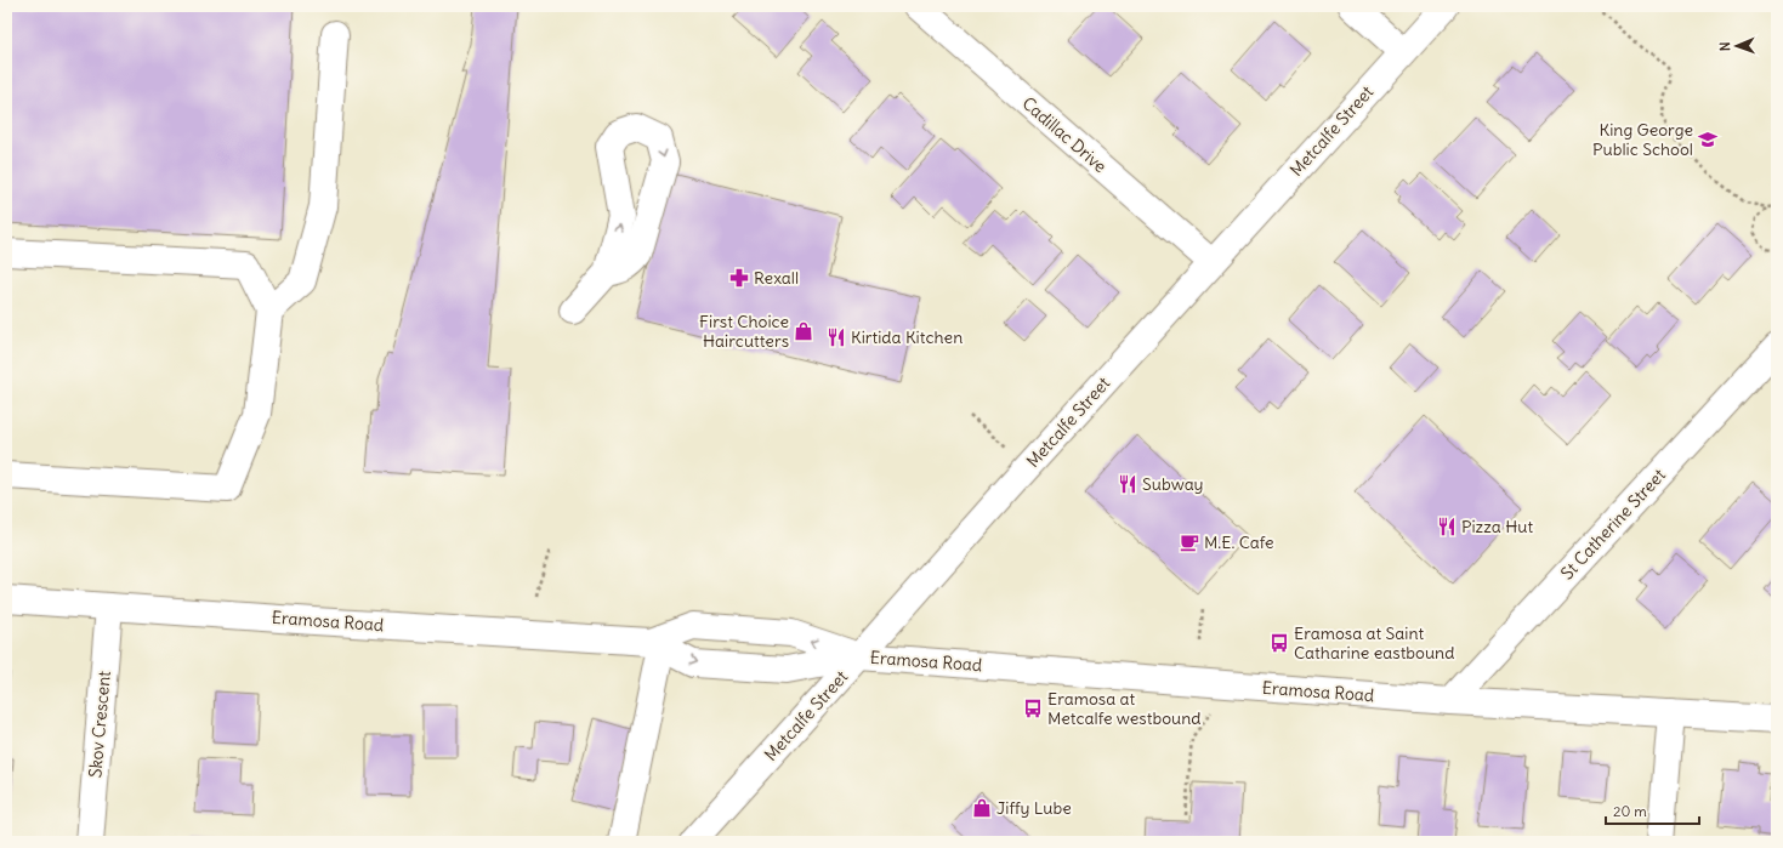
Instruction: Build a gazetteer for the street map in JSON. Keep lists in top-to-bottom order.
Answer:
{
  "streets": {
    "street": [
      "Metcalfe Street",
      "Cadillac Drive",
      "St Catherine Street",
      "Eramosa Road",
      "Skov Crescent"
    ]
  },
  "crossings": [
    ["Metcalfe Street", "Cadillac Drive"],
    ["Metcalfe Street", "Eramosa Road"],
    ["St Catherine Street", "Eramosa Road"],
    ["Eramosa Road", "Skov Crescent"]
  ],
  "places": {
    "school or university": ["King George Public School"],
    "pharmacy": ["Rexall"],
    "shop": ["First Choice Haircutters", "Jiffy Lube"],
    "restaurant": ["Kirtida Kitchen", "Subway", "Pizza Hut"],
    "cafe": ["M.E. Cafe"],
    "bus stop": ["Eramosa at Saint Catharine eastbound", "Eramosa at Metcalfe westbound"]
  },
  "scale_bar": "20 m",
  "north": "left"
}
